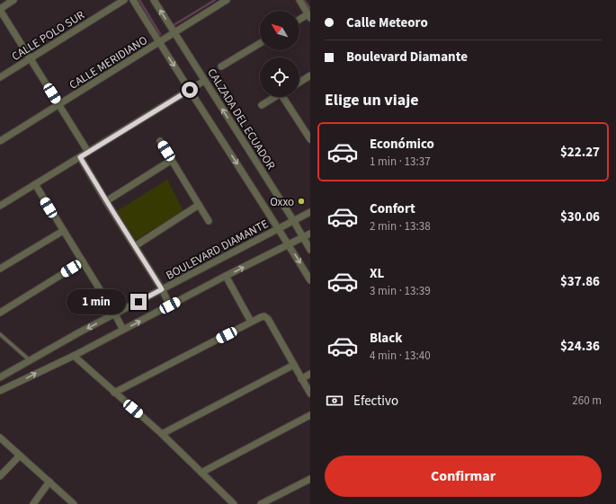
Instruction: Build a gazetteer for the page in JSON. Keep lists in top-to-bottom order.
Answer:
{
  "streets": {
    "street": [
      "CALLE POLO SUR",
      "CALLE MERIDIANO",
      "CALZADA DEL ECUADOR",
      "BOULEVARD DIAMANTE"
    ]
  },
  "crossings": [
    ["CALLE MERIDIANO", "CALZADA DEL ECUADOR"],
    ["CALZADA DEL ECUADOR", "BOULEVARD DIAMANTE"]
  ],
  "places": ["Oxxo"],
  "north": "top left",
  "page": {
    "banner": ["Calle Meteoro", "Boulevard Diamante"],
    "heading": "Elige un viaje",
    "list": [
      {
        "name": "Económico",
        "note": "1 min · 13:37",
        "value": "$22.27"
      },
      {
        "name": "Confort",
        "note": "2 min · 13:38",
        "value": "$30.06"
      },
      {
        "name": "XL",
        "note": "3 min · 13:39",
        "value": "$37.86"
      },
      {
        "name": "Black",
        "note": "4 min · 13:40",
        "value": "$24.36"
      }
    ],
    "bubble": "1 min",
    "pay": ["Efectivo", "260 m"],
    "buttons": "Confirmar"
  }
}
